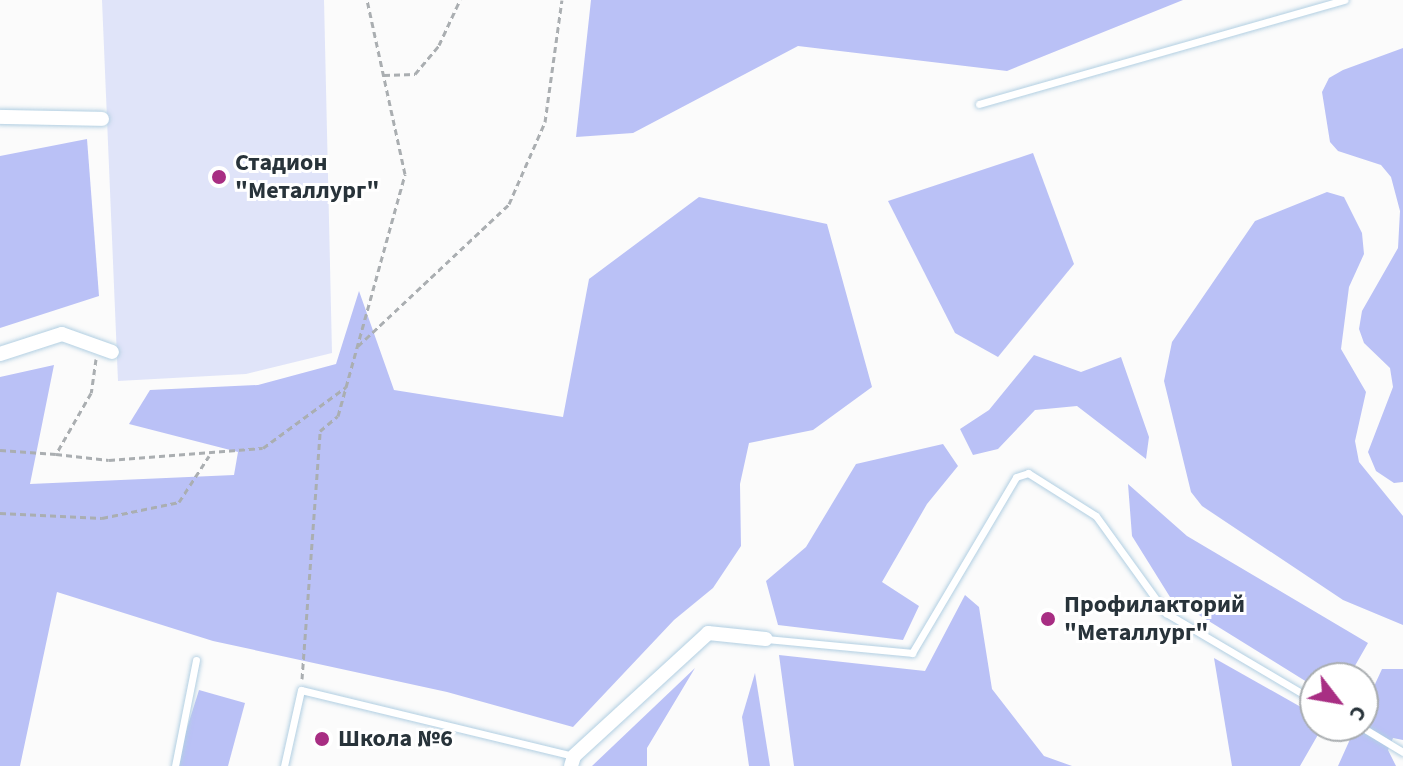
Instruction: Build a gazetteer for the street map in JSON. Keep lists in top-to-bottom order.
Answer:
{
  "places": ["Стадион \"Металлург\"", "Профилакторий \"Металлург\"", "Школа №6"],
  "north": "bottom right"
}
